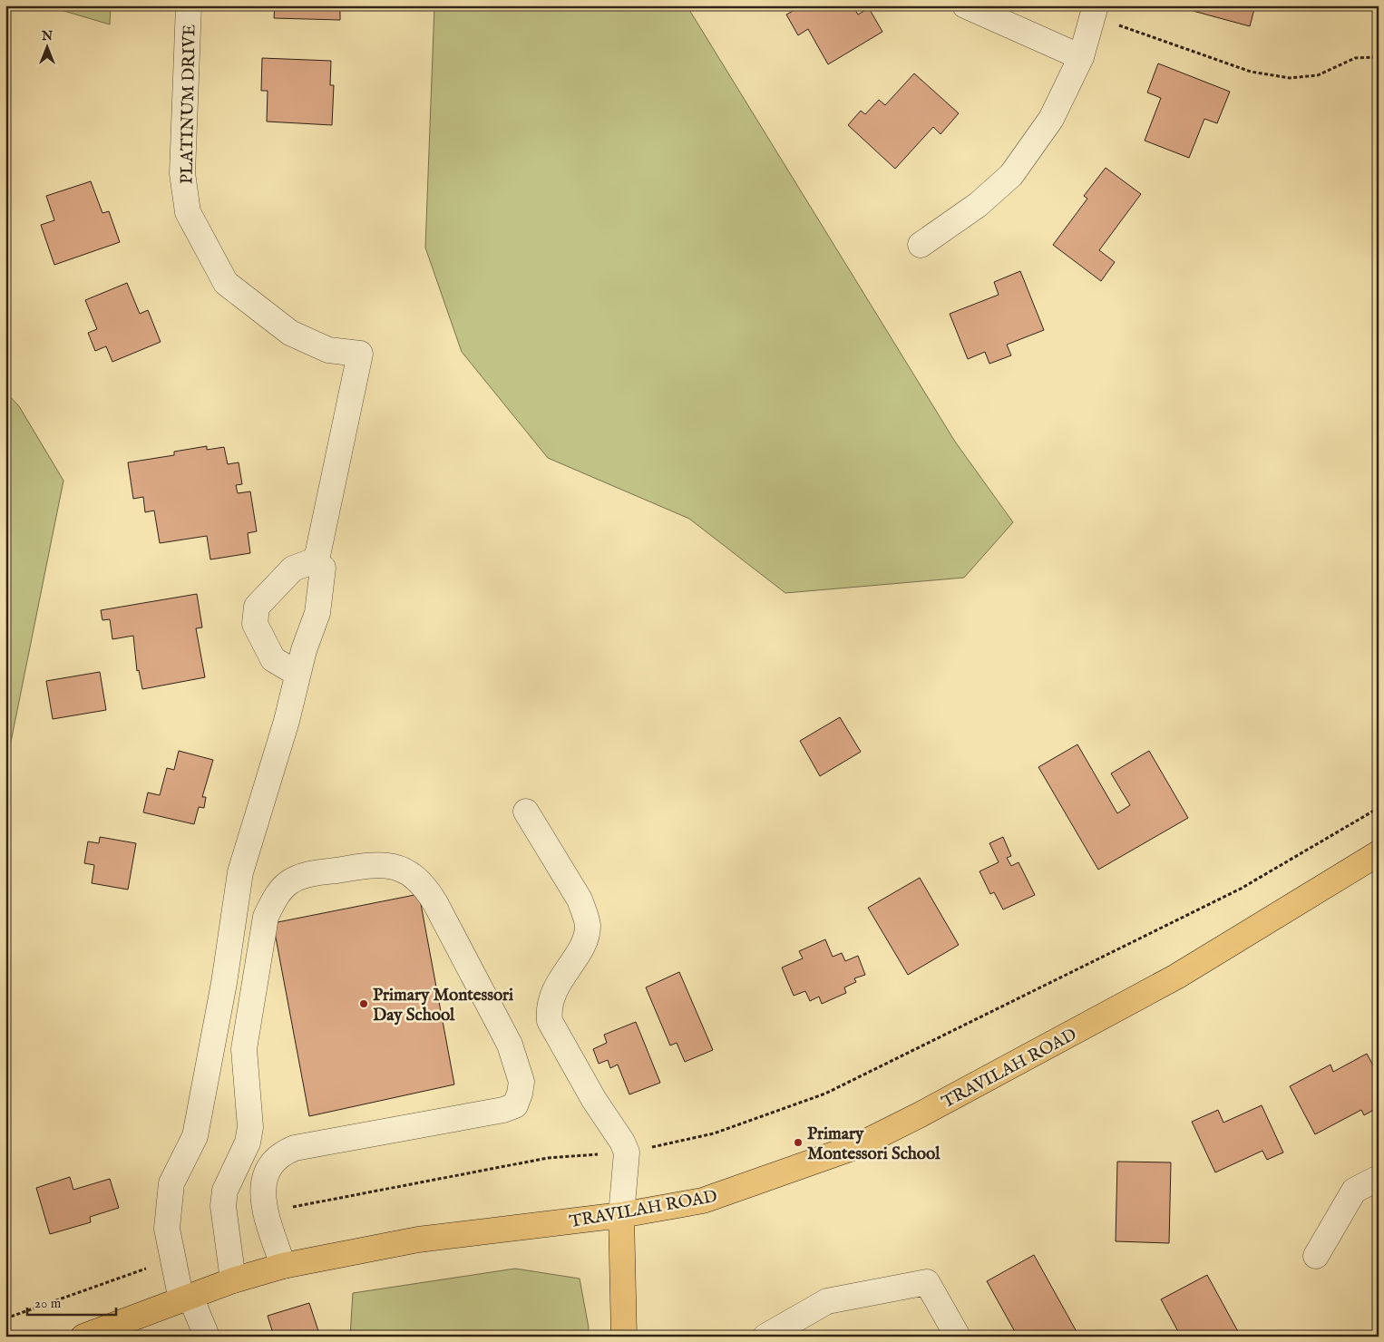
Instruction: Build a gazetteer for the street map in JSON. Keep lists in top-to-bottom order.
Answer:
{
  "streets": {
    "main road": ["TRAVILAH ROAD"],
    "street": ["PLATINUM DRIVE"]
  },
  "places": ["Primary Montessori Day School", "Primary Montessori School"],
  "scale_bar": "20 m",
  "north": "top"
}
